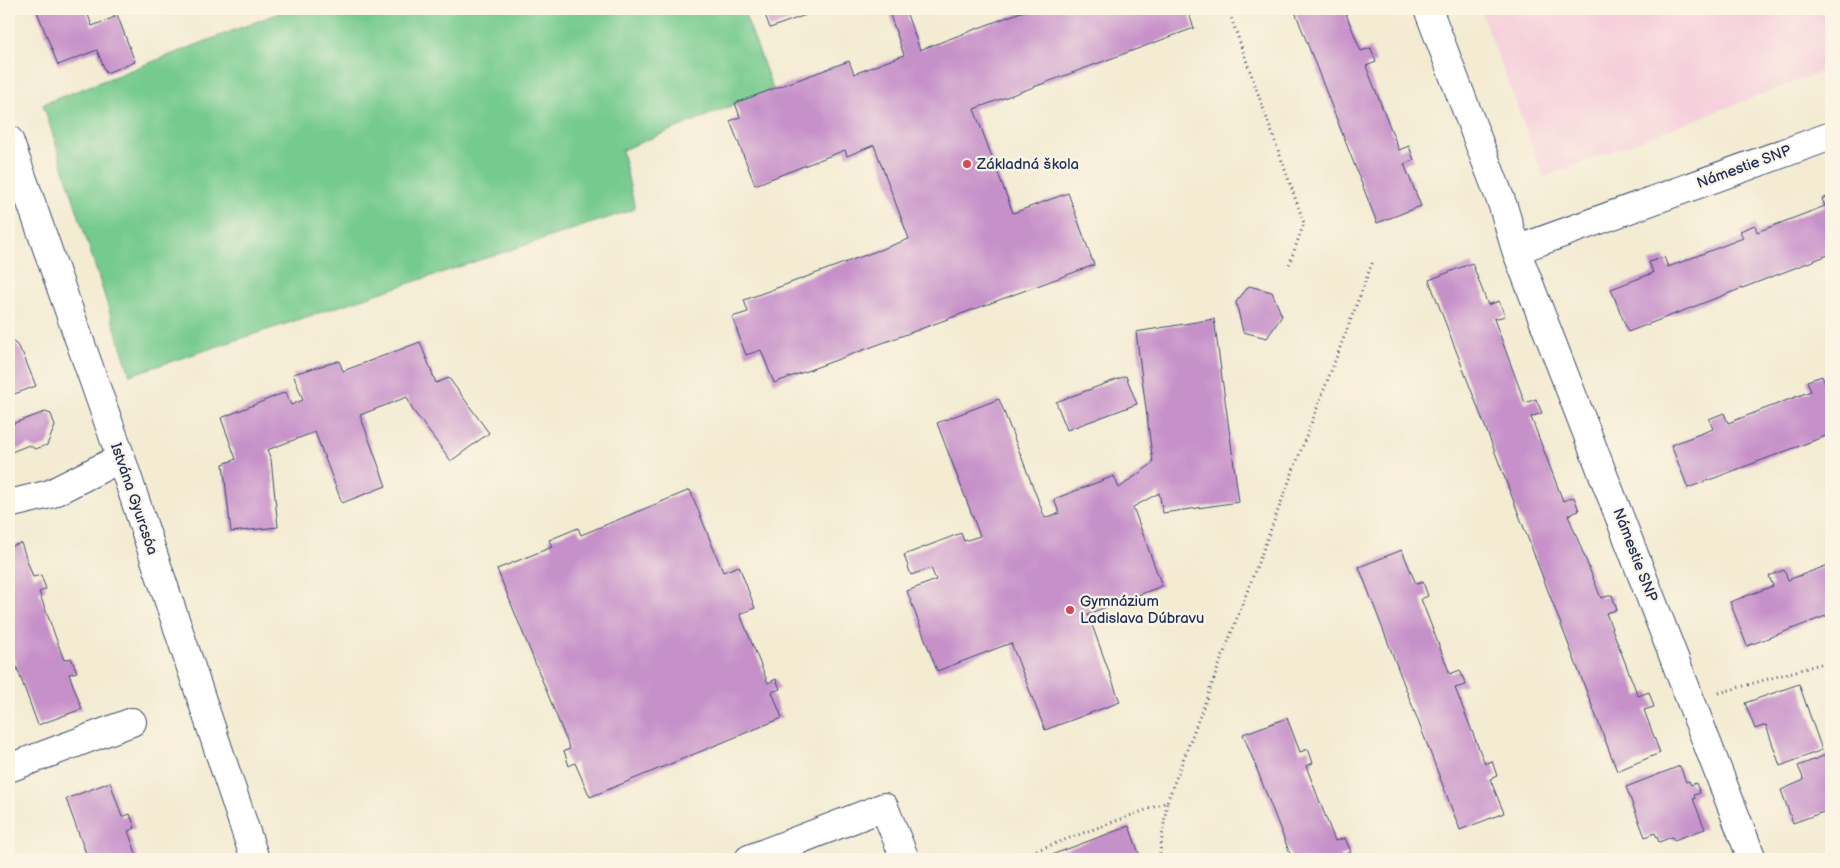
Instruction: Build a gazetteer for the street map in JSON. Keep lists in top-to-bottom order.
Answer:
{
  "streets": {
    "street": ["Námestie SNP", "Istvána Gyurcsóa"]
  },
  "places": ["Základná škola", "Gymnázium Ladislava Dúbravu"]
}
